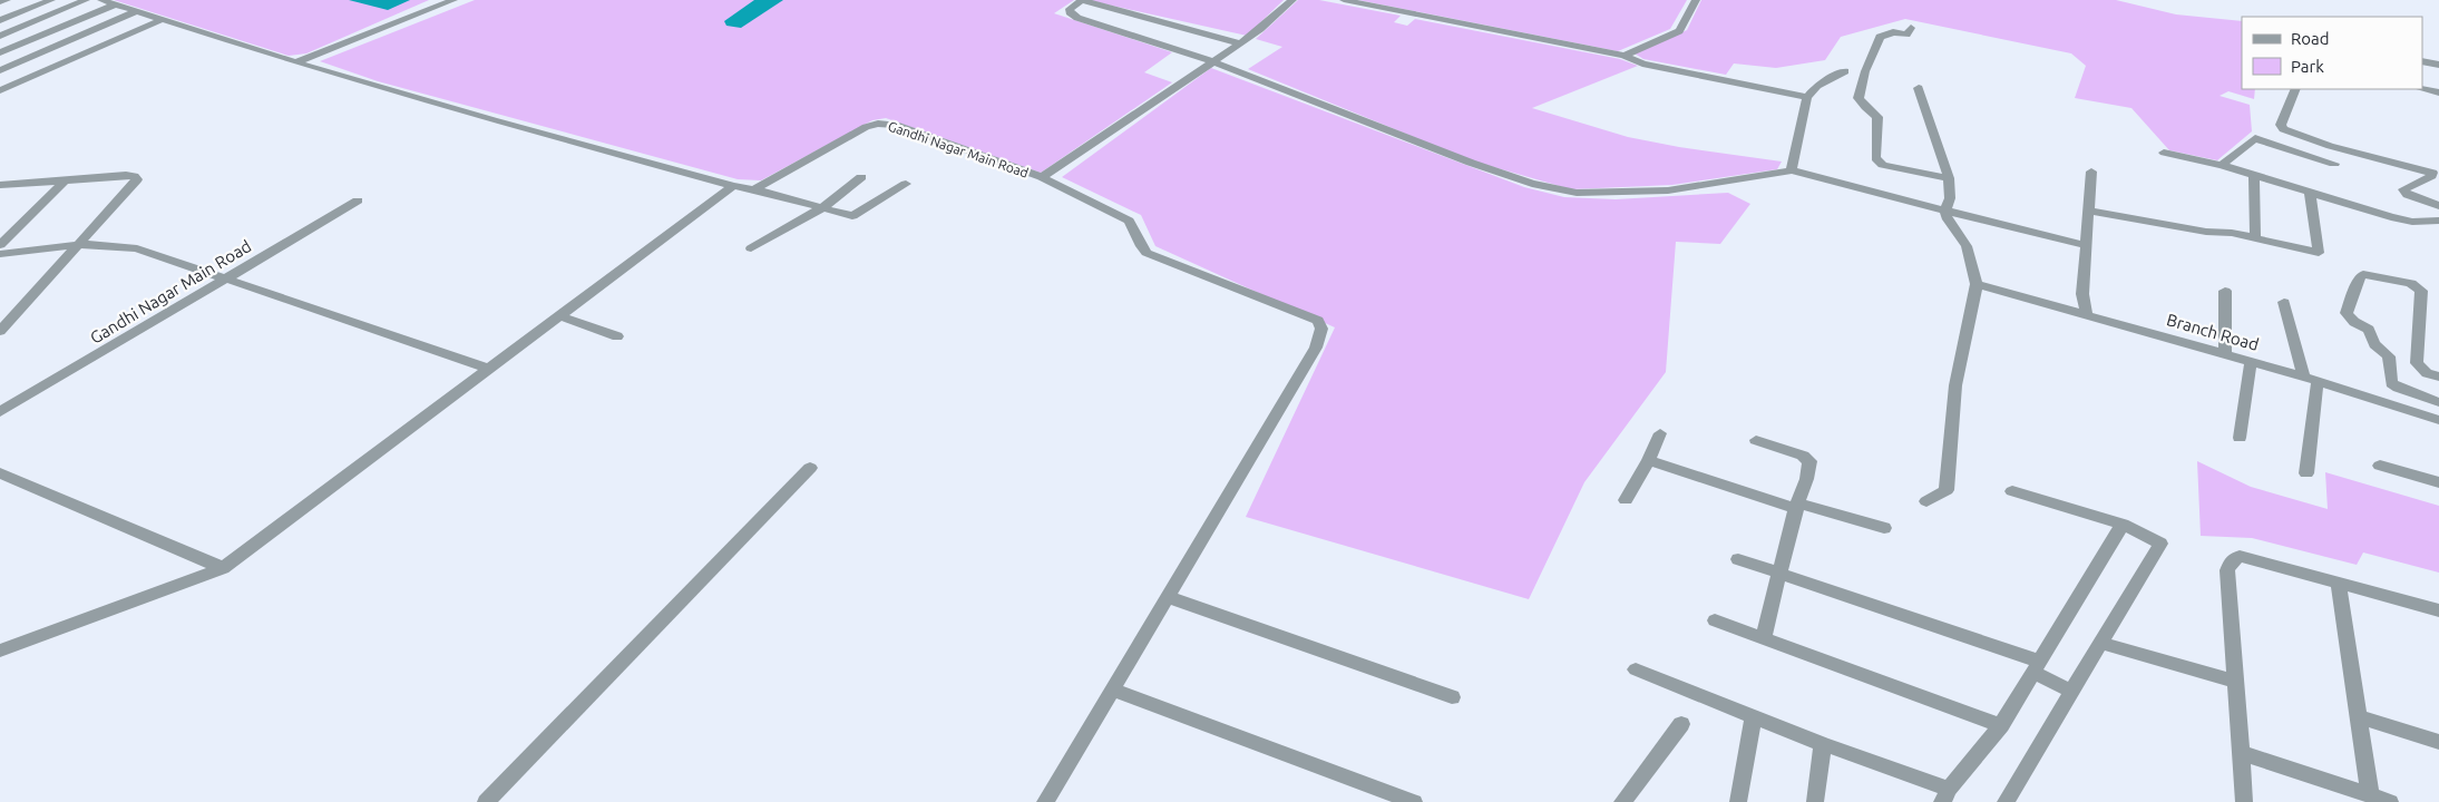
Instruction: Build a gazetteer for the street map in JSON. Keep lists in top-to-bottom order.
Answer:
{
  "streets": {
    "street": ["Gandhi Nagar Main Road", "Branch Road"]
  },
  "legend": ["Road", "Park"]
}
